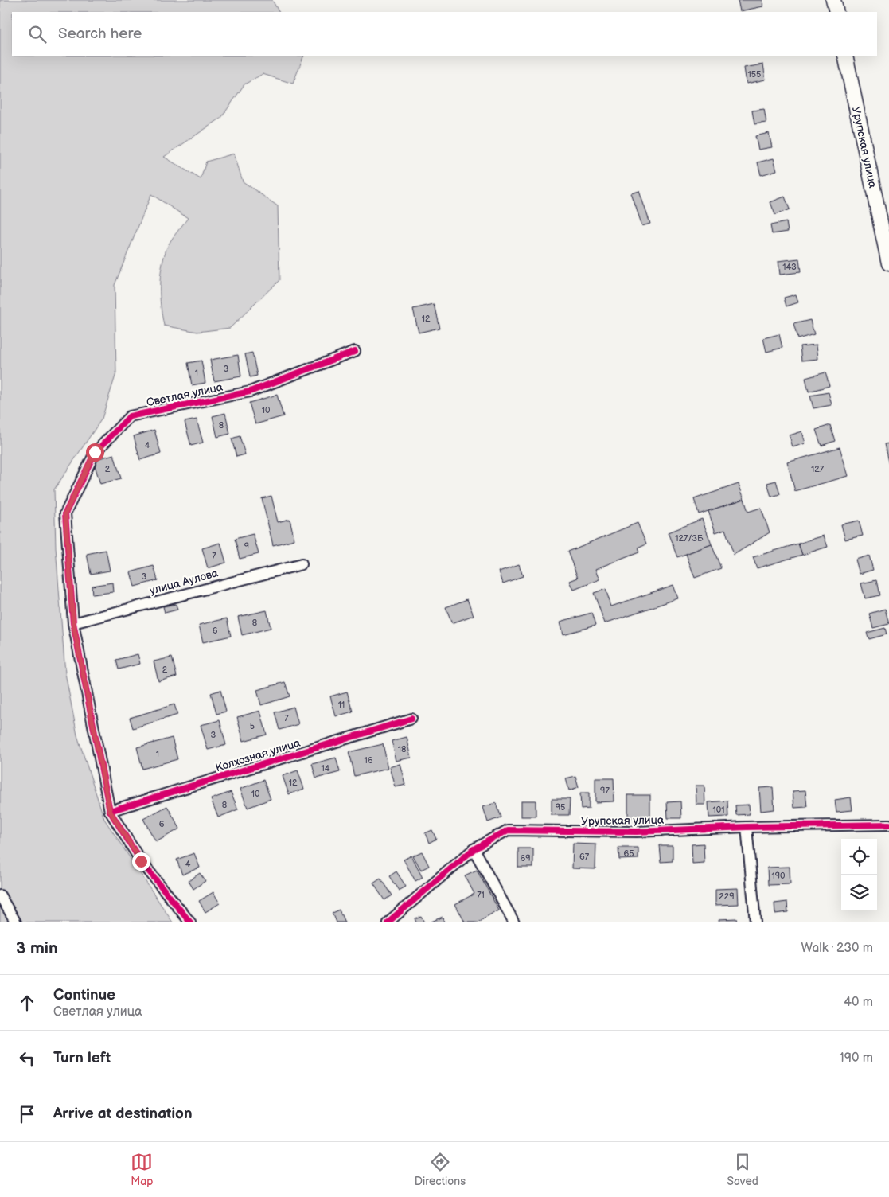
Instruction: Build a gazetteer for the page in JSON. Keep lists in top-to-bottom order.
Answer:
{
  "streets": {
    "street": [
      "Урупская улица",
      "Светлая улица",
      "улица Аулова",
      "Колхозная улица"
    ]
  },
  "crossings": [
    ["Светлая улица", "улица Аулова"]
  ],
  "house_numbers": [
    "155",
    "143",
    "12",
    "3",
    "1",
    "10",
    "8",
    "4",
    "2",
    "127",
    "127/3Б",
    "9",
    "7",
    "3",
    "8",
    "6",
    "2",
    "11",
    "7",
    "5",
    "3",
    "18",
    "1",
    "16",
    "14",
    "12",
    "97",
    "10",
    "8",
    "95",
    "101",
    "6",
    "65",
    "67",
    "69",
    "4",
    "190",
    "71",
    "229"
  ],
  "page": {
    "search": "Search here",
    "heading": ["3 min", "Walk · 230 m"],
    "list": [
      ["Continue", "Светлая улица", "40 m"],
      ["Turn left", "190 m"],
      "Arrive at destination"
    ],
    "nav": ["Map", "Directions", "Saved"]
  }
}
